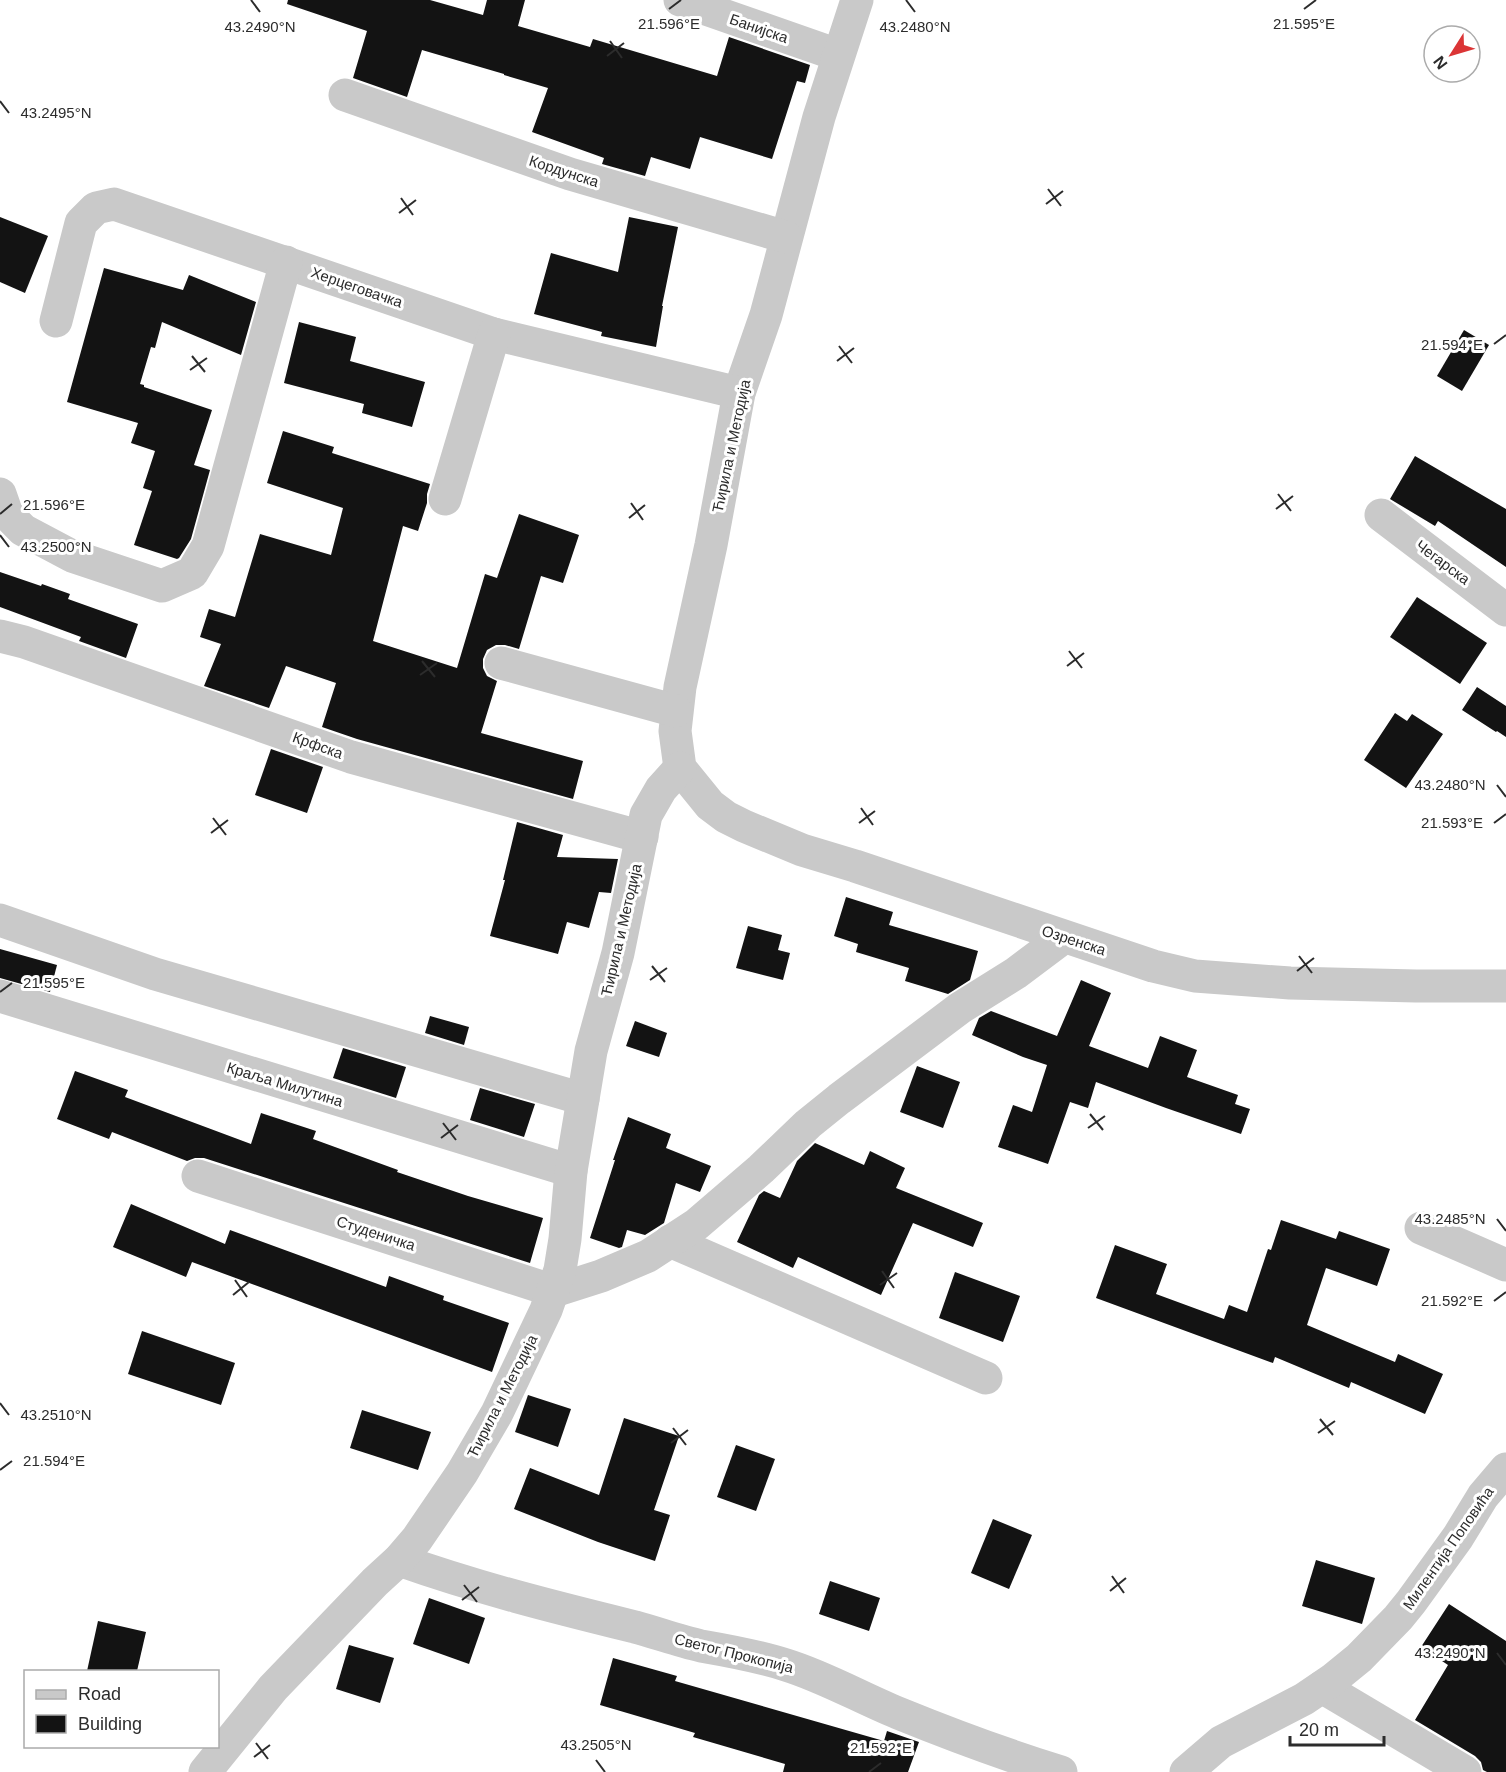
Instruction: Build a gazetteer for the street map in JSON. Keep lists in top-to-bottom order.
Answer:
{
  "streets": {
    "street": [
      "Банијска",
      "Кордунска",
      "Херцеговачка",
      "Ћирила и Методија",
      "Чегарска",
      "Крфска",
      "Озренска",
      "Краља Милутина",
      "Студеничка",
      "Милентија Поповића",
      "Светог Прокопија"
    ]
  },
  "crossings": [
    ["Банијска", "Ћирила и Методија"],
    ["Кордунска", "Ћирила и Методија"],
    ["Херцеговачка", "Ћирила и Методија"],
    ["Ћирила и Методија", "Крфска"],
    ["Ћирила и Методија", "Озренска"],
    ["Ћирила и Методија", "Краља Милутина"],
    ["Ћирила и Методија", "Студеничка"],
    ["Ћирила и Методија", "Светог Прокопија"]
  ],
  "legend": ["Road", "Building"],
  "scale_bar": "20 m",
  "north": "bottom left",
  "coordinates": [
    "21.596°E",
    "21.595°E",
    "43.2490°N",
    "43.2480°N",
    "43.2495°N",
    "21.594°E",
    "43.2500°N",
    "21.593°E",
    "43.2485°N",
    "21.592°E",
    "43.2510°N",
    "43.2505°N"
  ]
}
